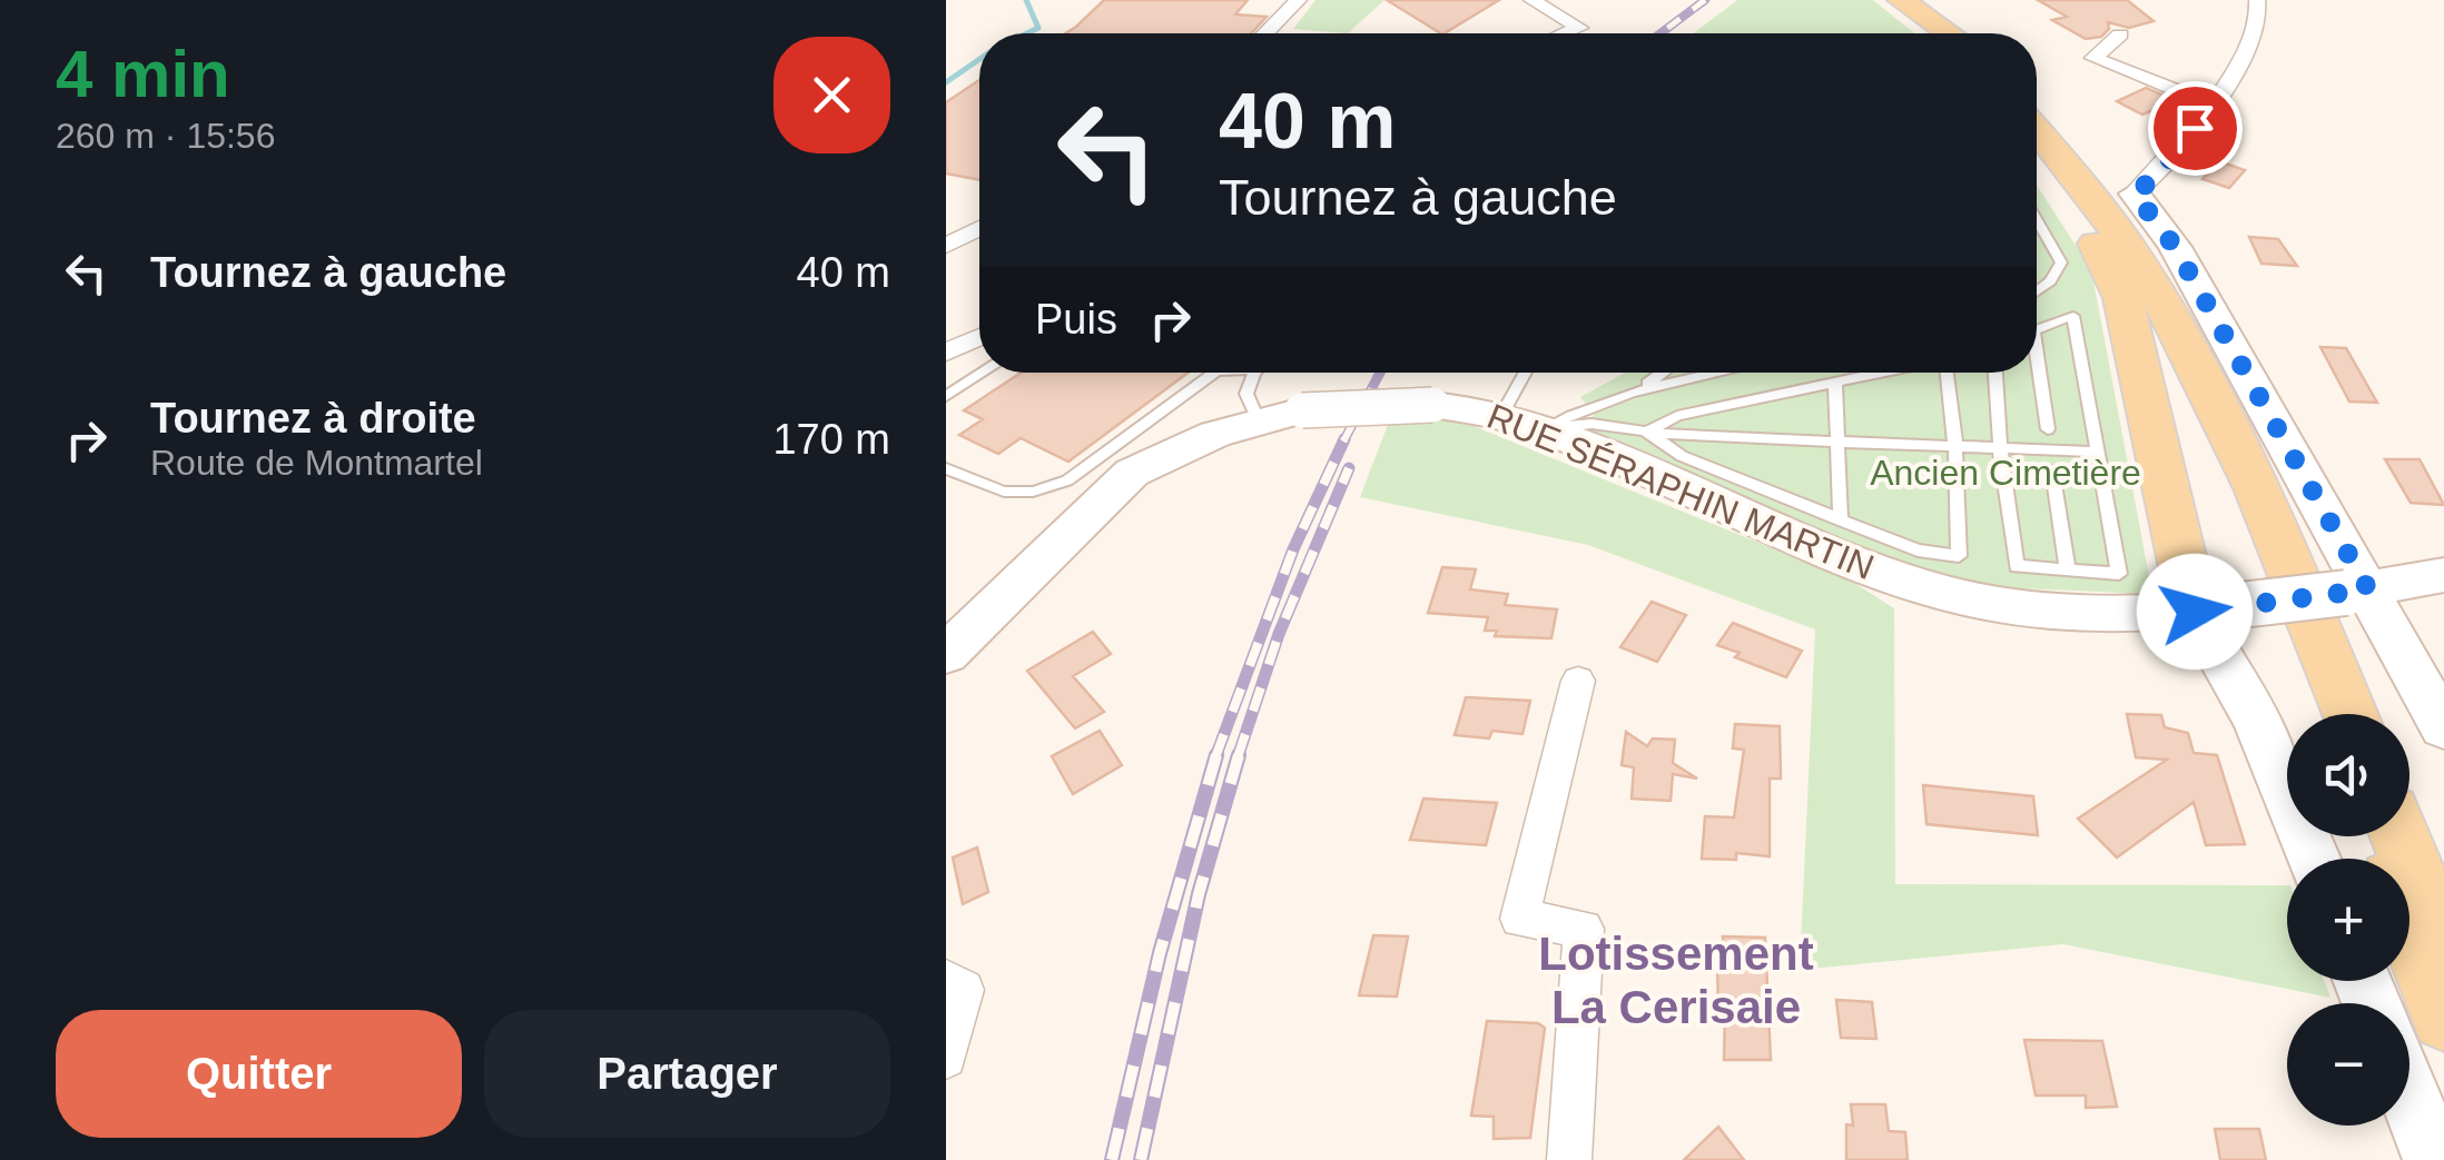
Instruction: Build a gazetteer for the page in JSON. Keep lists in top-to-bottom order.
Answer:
{
  "streets": {
    "street": ["RUE SÉRAPHIN MARTIN"]
  },
  "districts": ["Lotissement La Cerisaie"],
  "parks": ["Ancien Cimetière"],
  "page": {
    "heading": ["4 min", "260 m · 15:56"],
    "turn": ["40 m", "Tournez à gauche"],
    "list": [
      {
        "name": "Tournez à gauche",
        "value": "40 m"
      },
      {
        "name": "Tournez à droite",
        "note": "Route de Montmartel",
        "value": "170 m"
      }
    ],
    "then": "Puis",
    "map_buttons": ["+", "−"],
    "buttons": ["Quitter", "Partager"]
  }
}
